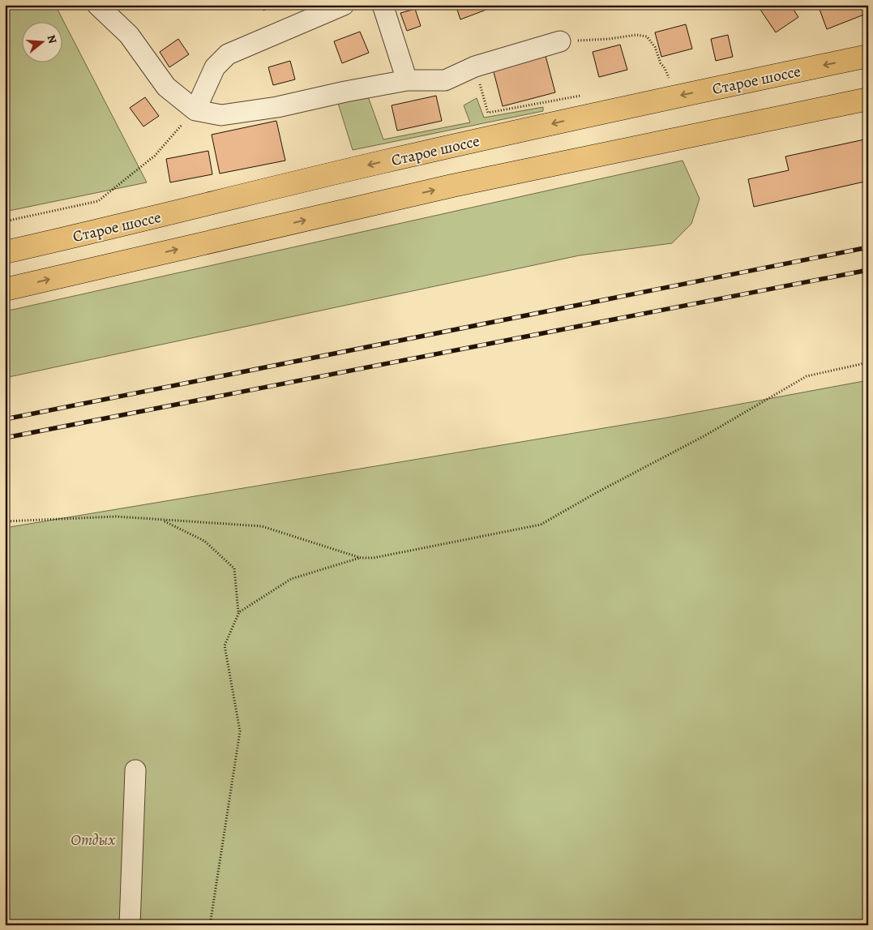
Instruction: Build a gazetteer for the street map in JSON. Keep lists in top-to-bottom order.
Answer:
{
  "streets": {
    "highway": ["Старое шоссе"]
  },
  "parks": ["Отдых"],
  "north": "right"
}
